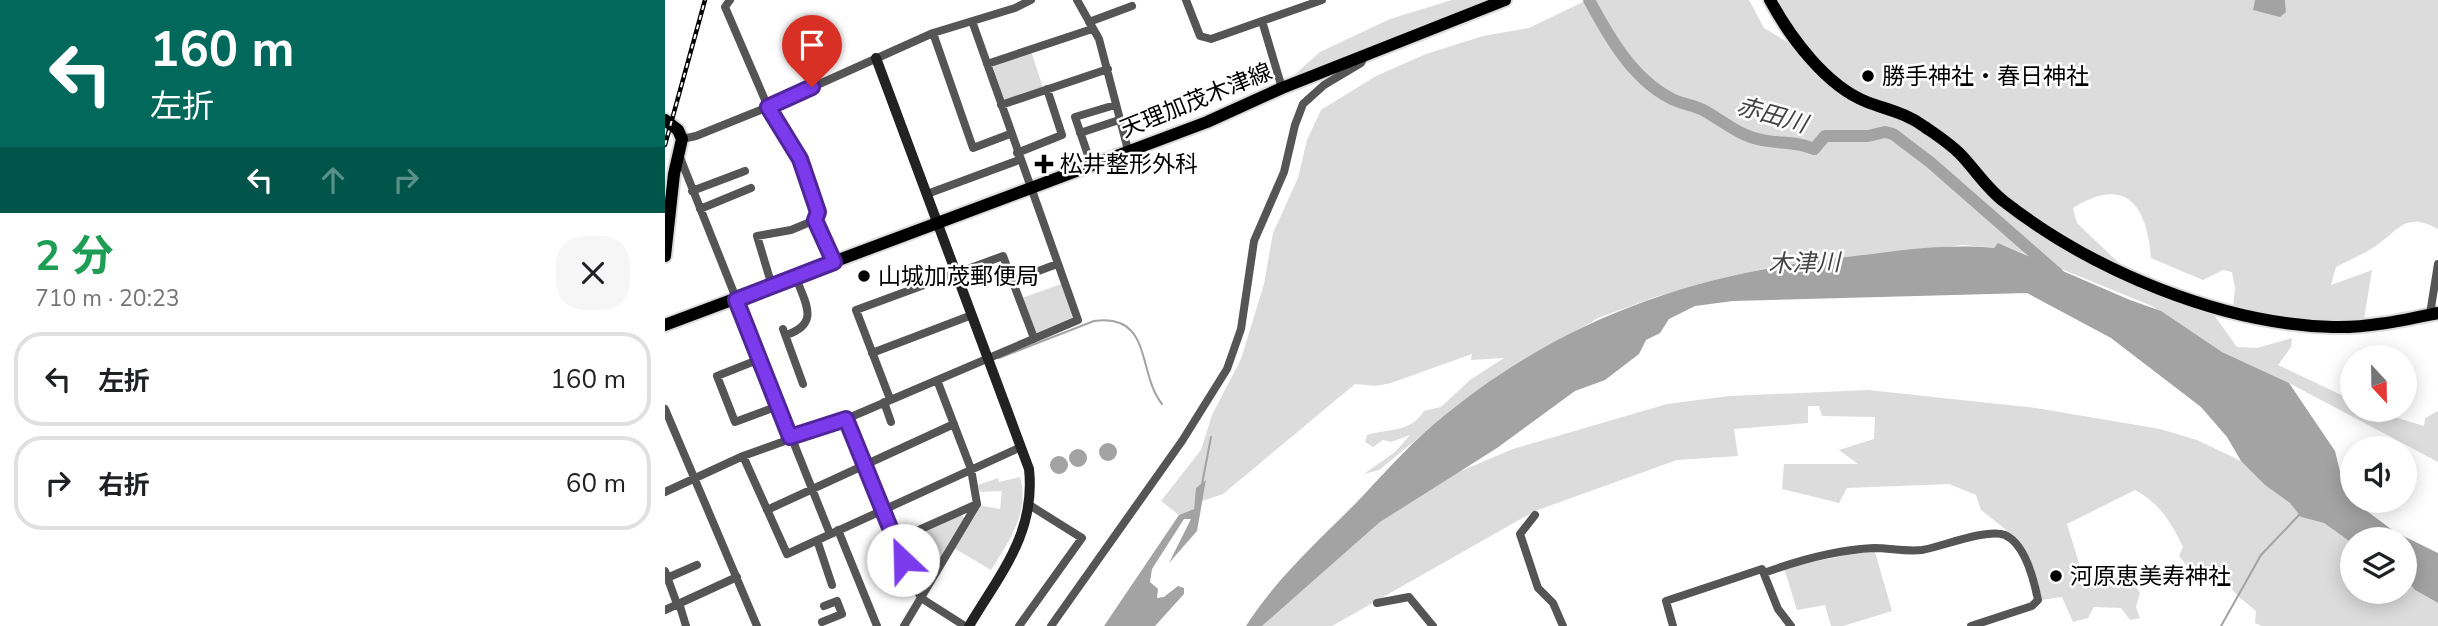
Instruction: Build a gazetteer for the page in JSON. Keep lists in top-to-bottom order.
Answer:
{
  "streets": {
    "main road": ["天理加茂木津線"]
  },
  "water": ["赤田川", "木津川"],
  "places": {
    "other": ["勝手神社・春日神社", "山城加茂郵便局", "河原恵美寿神社"],
    "health": ["松井整形外科"]
  },
  "north": "bottom",
  "page": {
    "turn": ["160 m", "左折"],
    "heading": ["2 分", "710 m · 20:23"],
    "list": [
      {
        "name": "左折",
        "value": "160 m"
      },
      {
        "name": "右折",
        "value": "60 m"
      }
    ]
  }
}
